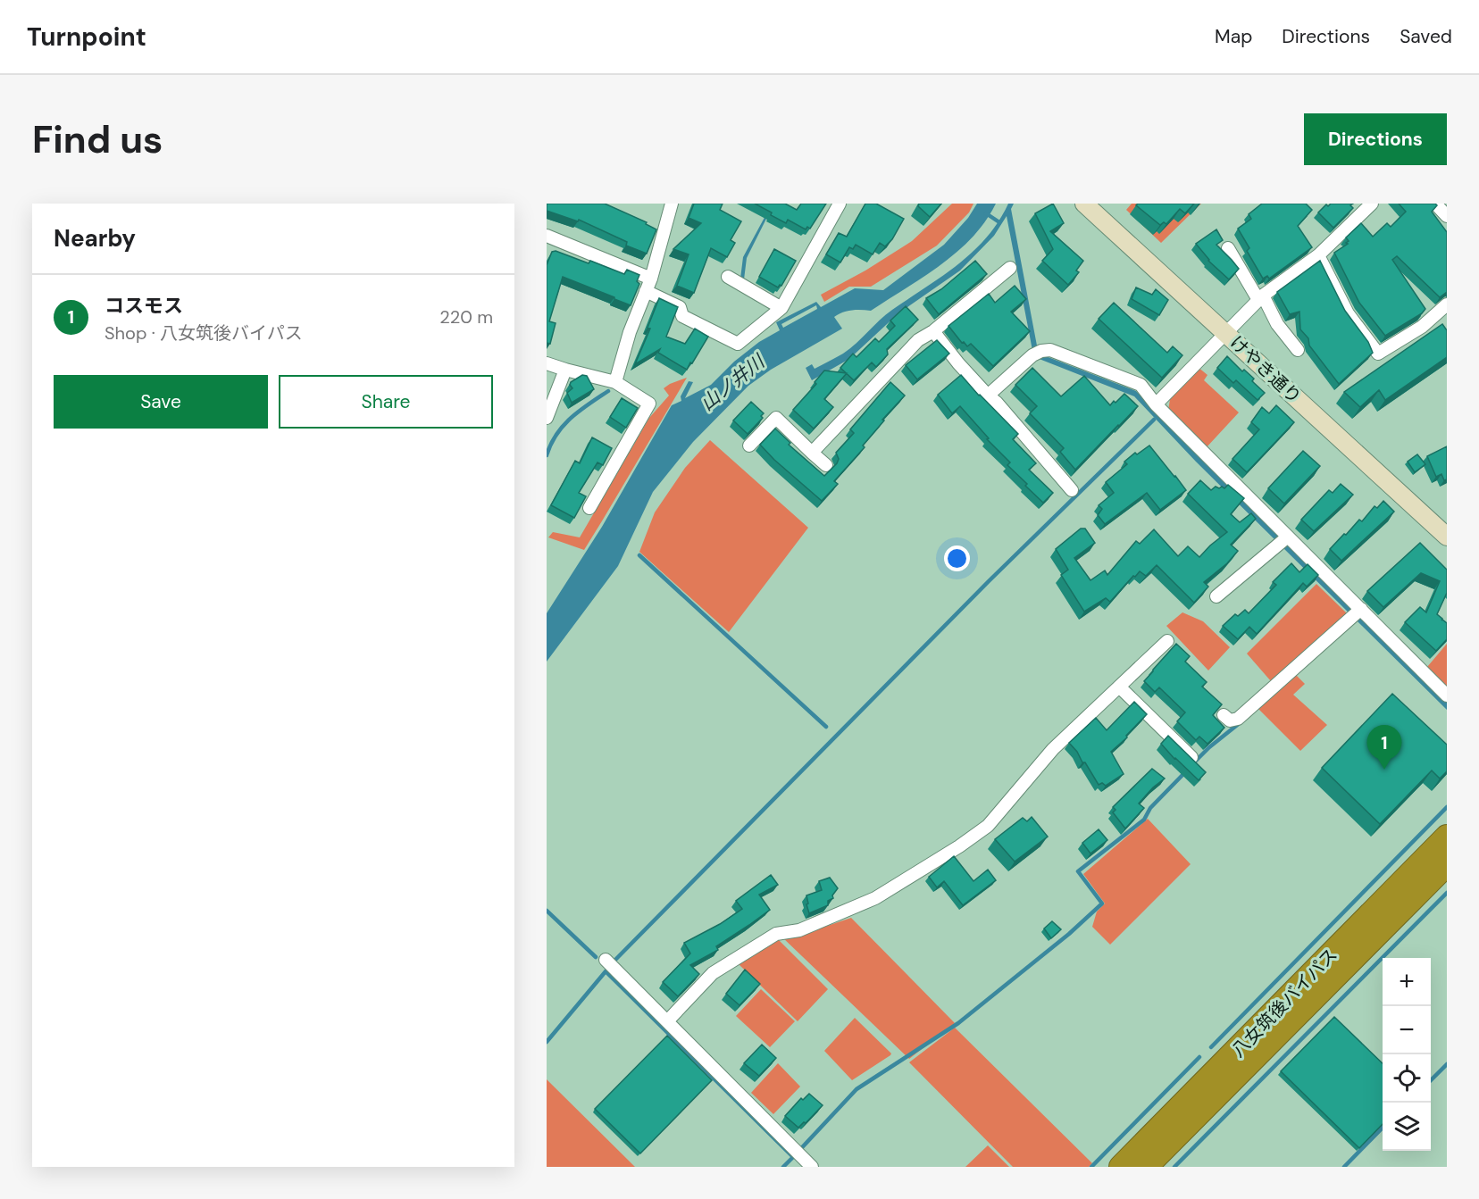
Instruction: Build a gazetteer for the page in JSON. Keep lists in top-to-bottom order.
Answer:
{
  "streets": {
    "highway": ["八女筑後バイパス"],
    "street": ["けやき通り"]
  },
  "water": ["山ノ井川"],
  "page": {
    "header": "Turnpoint",
    "nav": ["Map", "Directions", "Saved"],
    "buttons": [
      "Directions",
      ["Save", "Share"]
    ],
    "title": "Find us",
    "heading": "Nearby",
    "list": [
      {
        "mark": "1",
        "name": "コスモス",
        "note": "Shop · 八女筑後バイパス",
        "value": "220 m"
      }
    ],
    "pins": "1",
    "map_buttons": ["+", "−"]
  }
}
